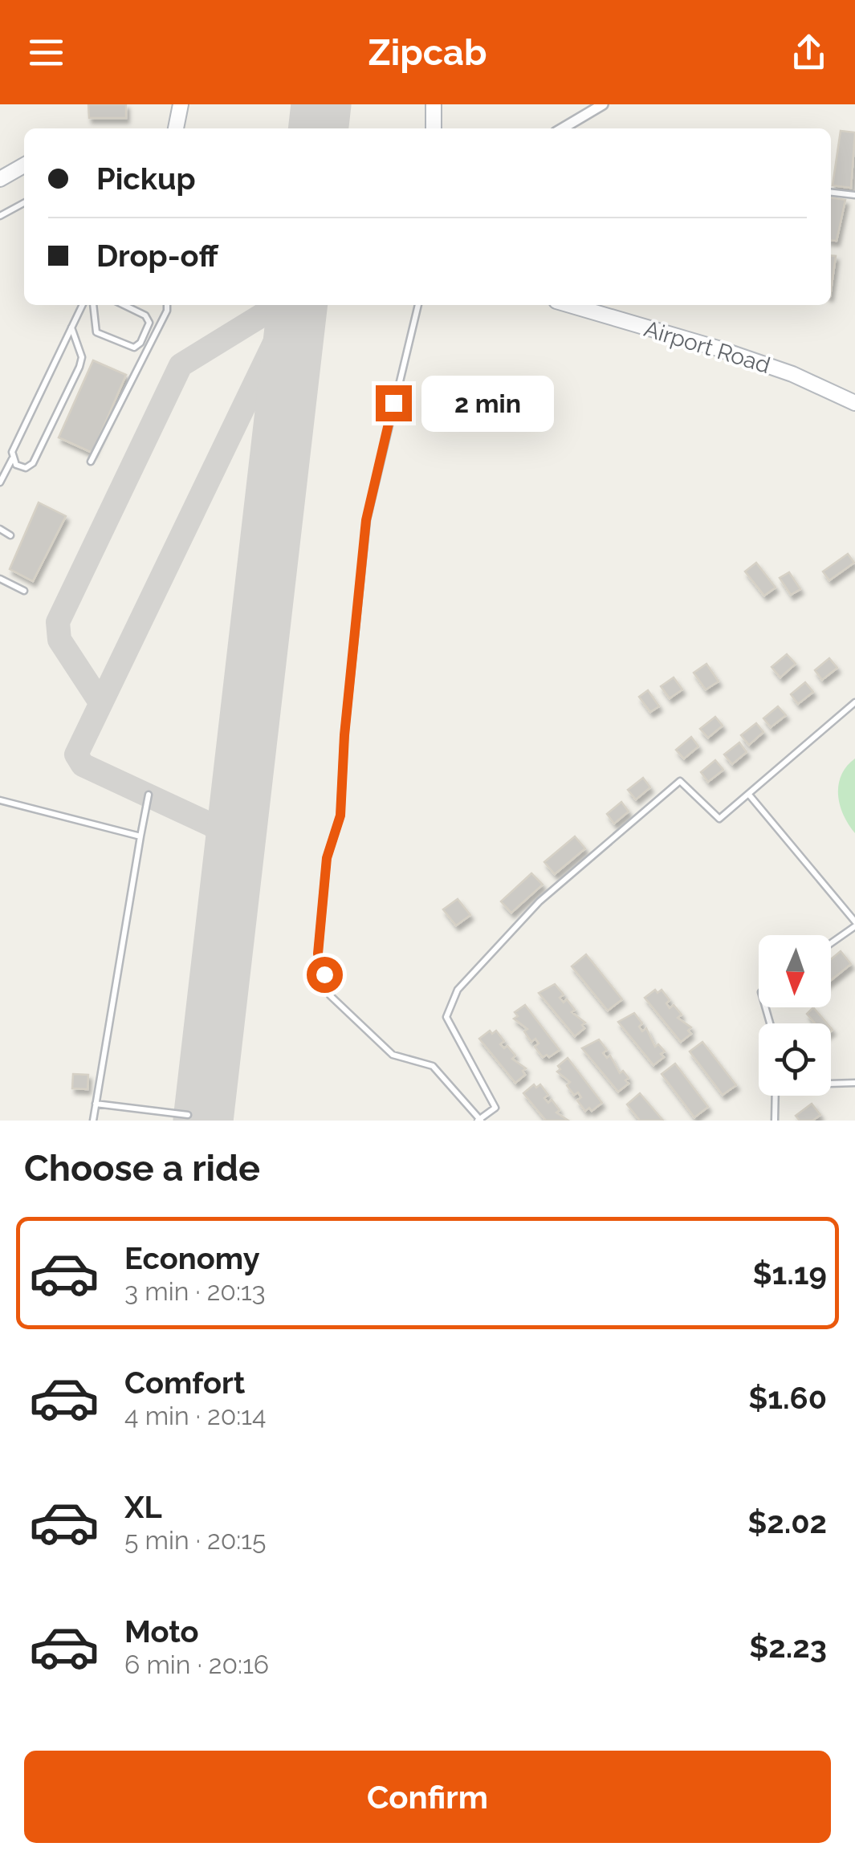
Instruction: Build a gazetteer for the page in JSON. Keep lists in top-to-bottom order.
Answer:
{
  "streets": {
    "main road": ["Airport Road"]
  },
  "north": "bottom",
  "page": {
    "header": "Zipcab",
    "banner": ["Pickup", "Drop-off"],
    "bubble": "2 min",
    "heading": "Choose a ride",
    "list": [
      {
        "name": "Economy",
        "note": "3 min · 20:13",
        "value": "$1.19"
      },
      {
        "name": "Comfort",
        "note": "4 min · 20:14",
        "value": "$1.60"
      },
      {
        "name": "XL",
        "note": "5 min · 20:15",
        "value": "$2.02"
      },
      {
        "name": "Moto",
        "note": "6 min · 20:16",
        "value": "$2.23"
      }
    ],
    "buttons": "Confirm"
  }
}
